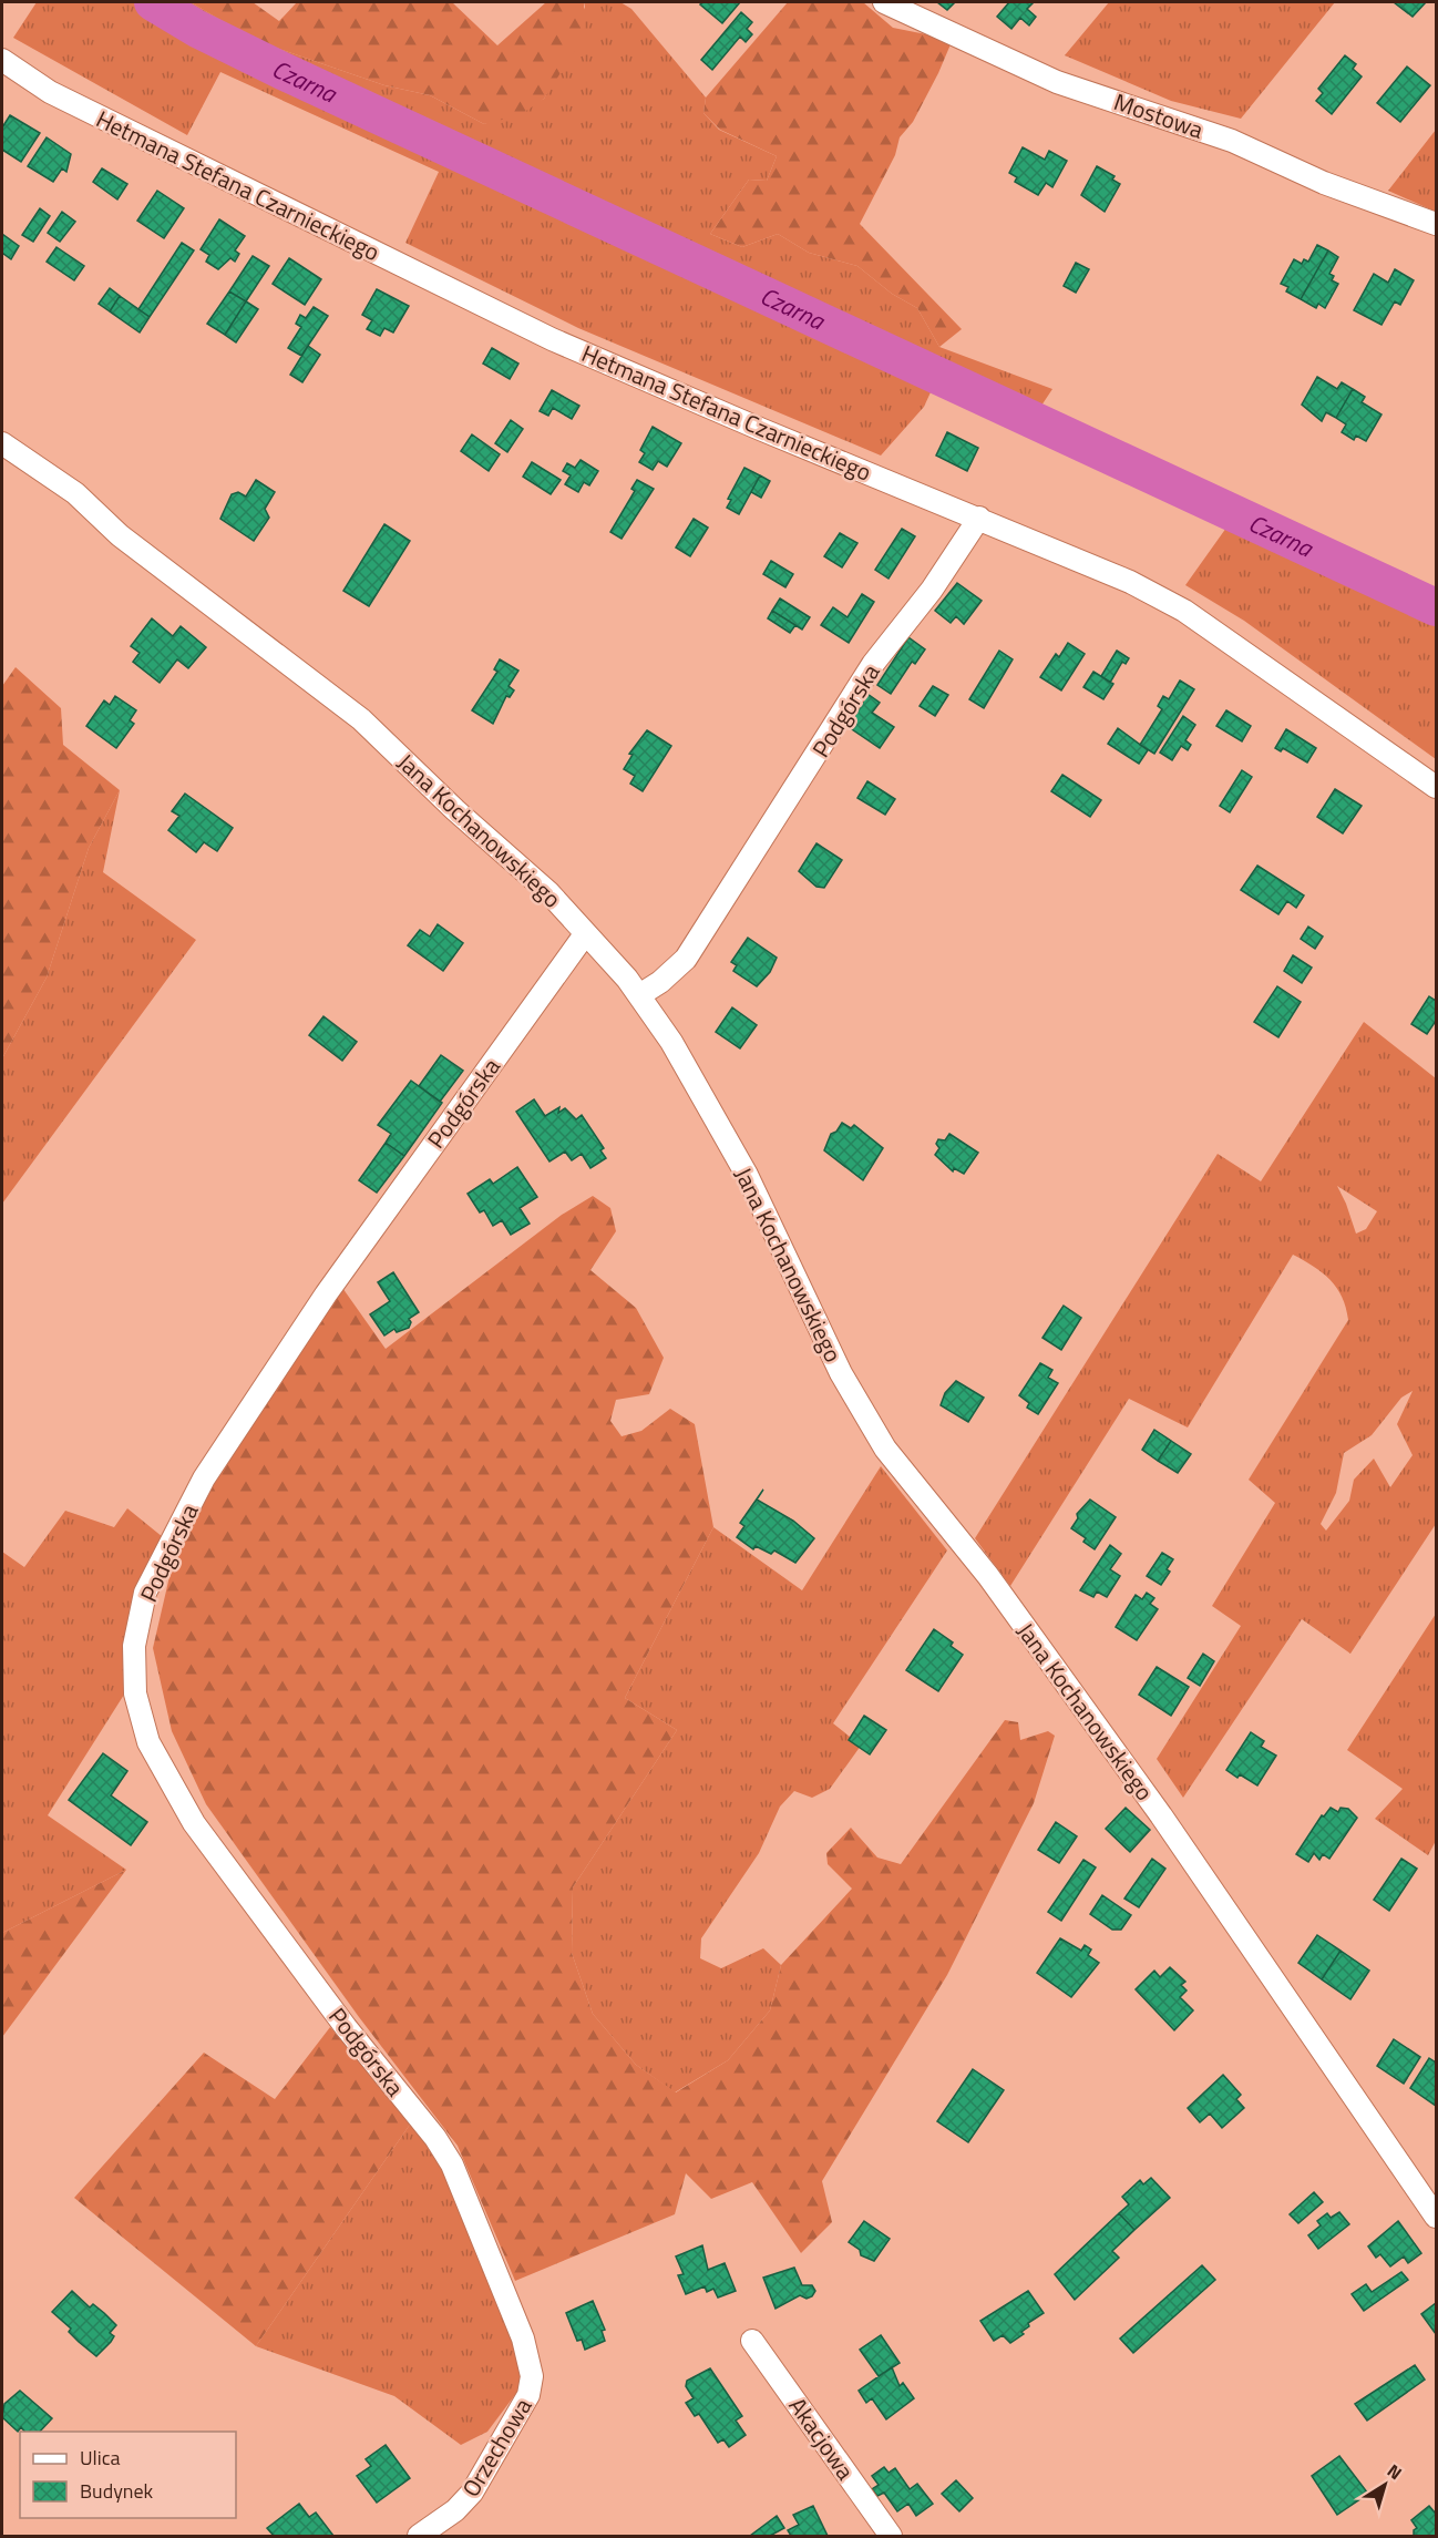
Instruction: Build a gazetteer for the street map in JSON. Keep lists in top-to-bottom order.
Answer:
{
  "streets": {
    "street": [
      "Mostowa",
      "Hetmana Stefana Czarnieckiego",
      "Podgórska",
      "Jana Kochanowskiego",
      "Akacjowa",
      "Orzechowa"
    ]
  },
  "crossings": [
    ["Hetmana Stefana Czarnieckiego", "Podgórska"],
    ["Podgórska", "Jana Kochanowskiego"],
    ["Podgórska", "Orzechowa"]
  ],
  "water": ["Czarna"],
  "legend": ["Ulica", "Budynek"],
  "north": "top right"
}
